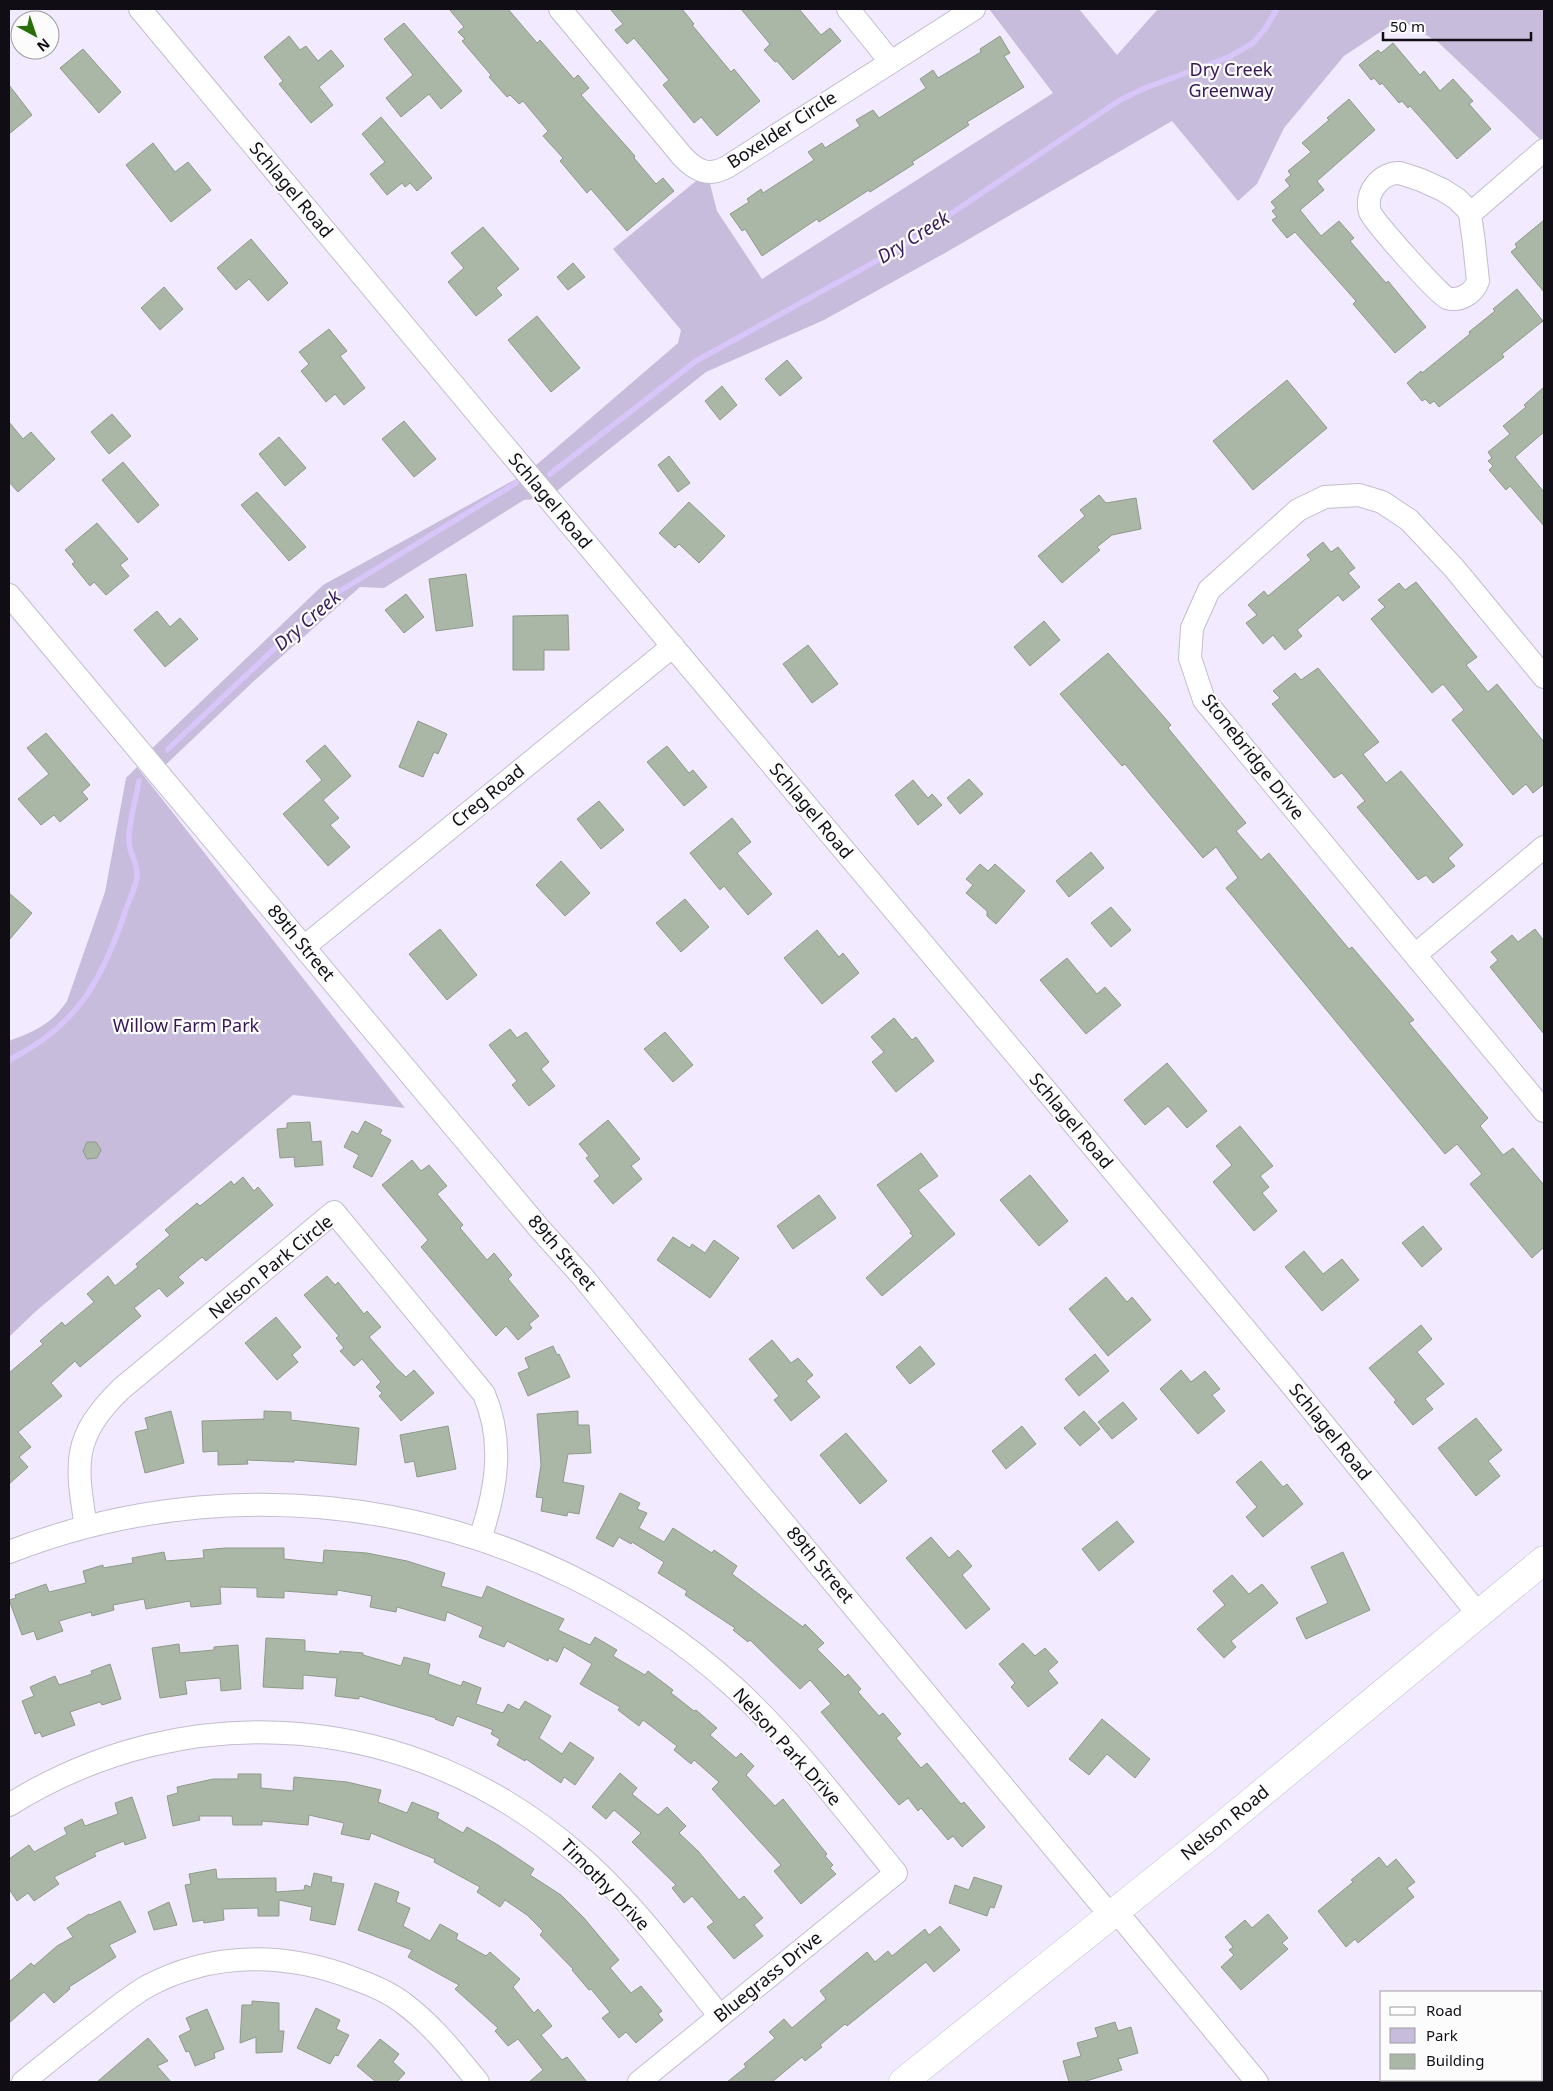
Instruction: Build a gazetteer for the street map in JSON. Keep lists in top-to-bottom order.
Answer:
{
  "streets": {
    "main road": ["Nelson Road"],
    "street": [
      "Boxelder Circle",
      "Schlagel Road",
      "Stonebridge Drive",
      "Creg Road",
      "89th Street",
      "Nelson Park Circle",
      "Nelson Park Drive",
      "Timothy Drive",
      "Bluegrass Drive"
    ]
  },
  "crossings": [
    ["Schlagel Road", "Creg Road"],
    ["Schlagel Road", "Nelson Road"],
    ["Creg Road", "89th Street"],
    ["89th Street", "Nelson Road"],
    ["Nelson Park Circle", "Nelson Park Drive"],
    ["Nelson Park Drive", "Bluegrass Drive"],
    ["Timothy Drive", "Bluegrass Drive"]
  ],
  "water": ["Dry Creek"],
  "parks": ["Dry Creek Greenway", "Willow Farm Park"],
  "legend": ["Road", "Park", "Building"],
  "scale_bar": "50 m",
  "north": "bottom right"
}
